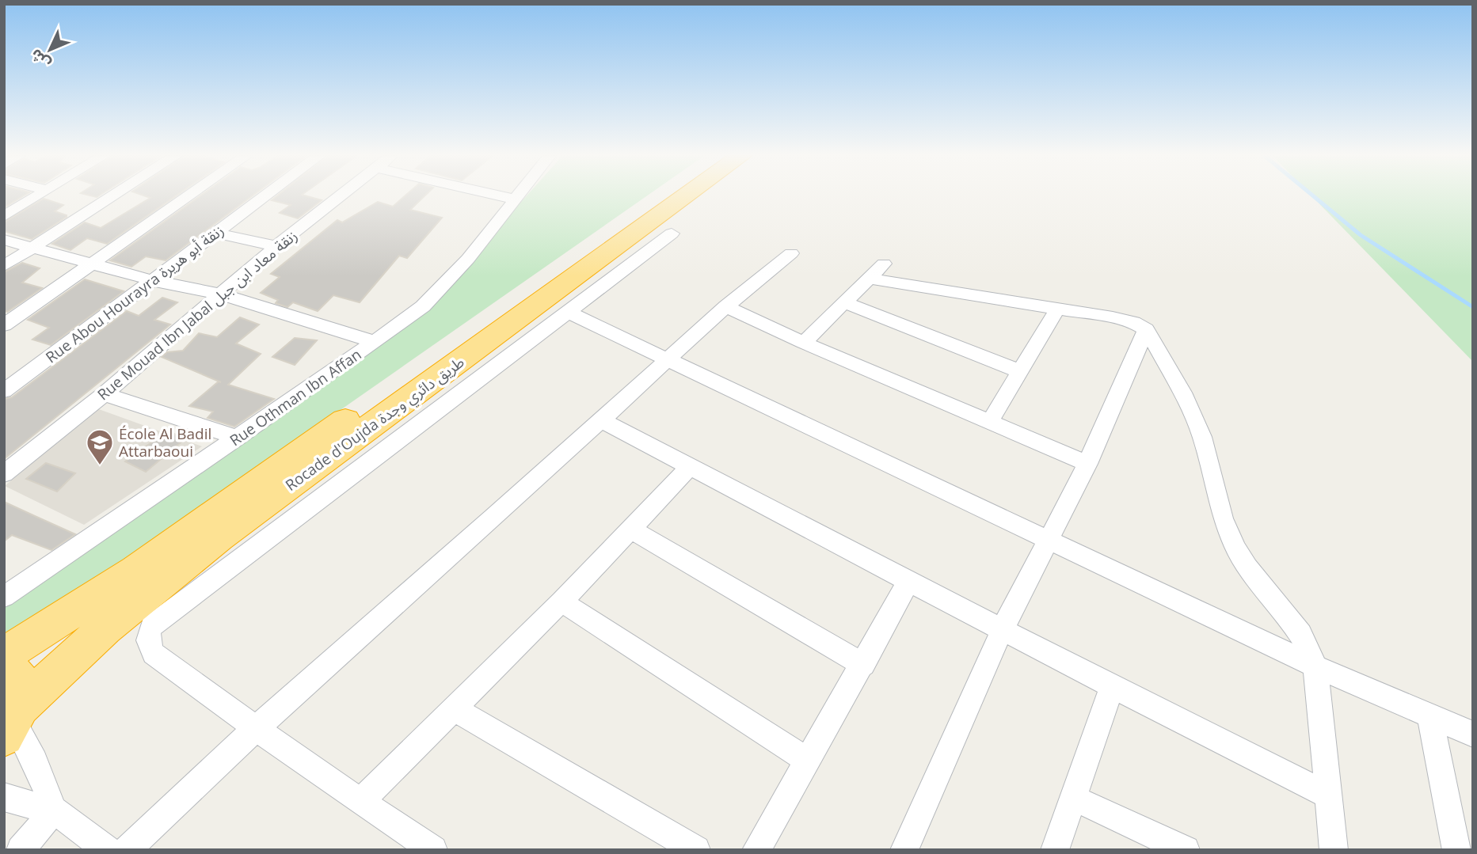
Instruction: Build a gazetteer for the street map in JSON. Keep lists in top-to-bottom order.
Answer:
{
  "streets": {
    "highway": ["Rocade d'Oujda طريق دائري وجدة"],
    "street": ["Rue Abou Hourayra زنقة أبو هريرة", "Rue Mouad Ibn Jabal زنقة معاد ابن جبل", "Rue Othman Ibn Affan"]
  },
  "places": {
    "school or university": ["École Al Badil Attarbaoui"]
  },
  "north": "bottom left"
}
